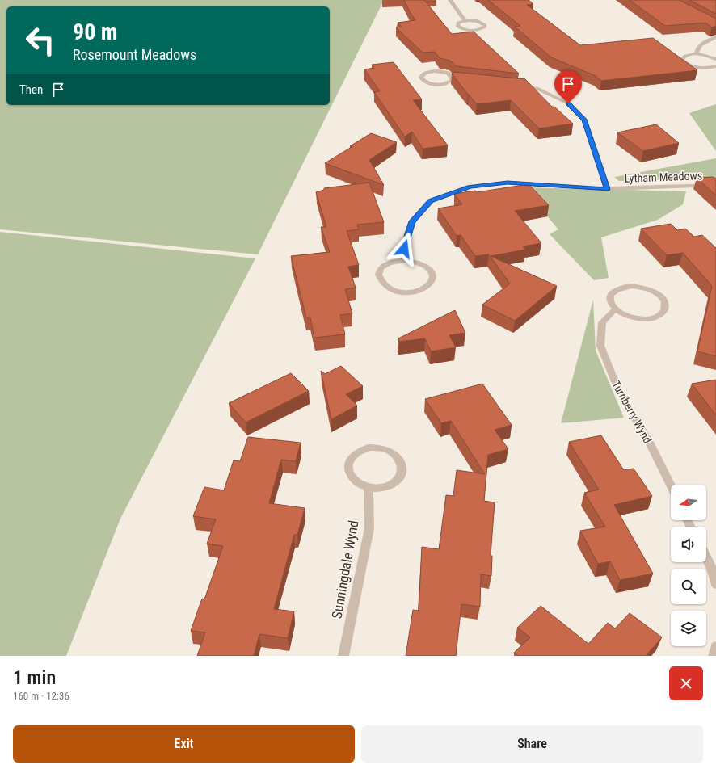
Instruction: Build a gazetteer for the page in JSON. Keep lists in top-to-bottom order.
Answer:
{
  "streets": {
    "street": ["Lytham Meadows", "Turnberry Wynd", "Sunningdale Wynd"]
  },
  "north": "left",
  "page": {
    "turn": ["90 m", "Rosemount Meadows"],
    "then": "Then",
    "heading": ["1 min", "160 m · 12:36"],
    "buttons": ["Exit", "Share"]
  }
}
